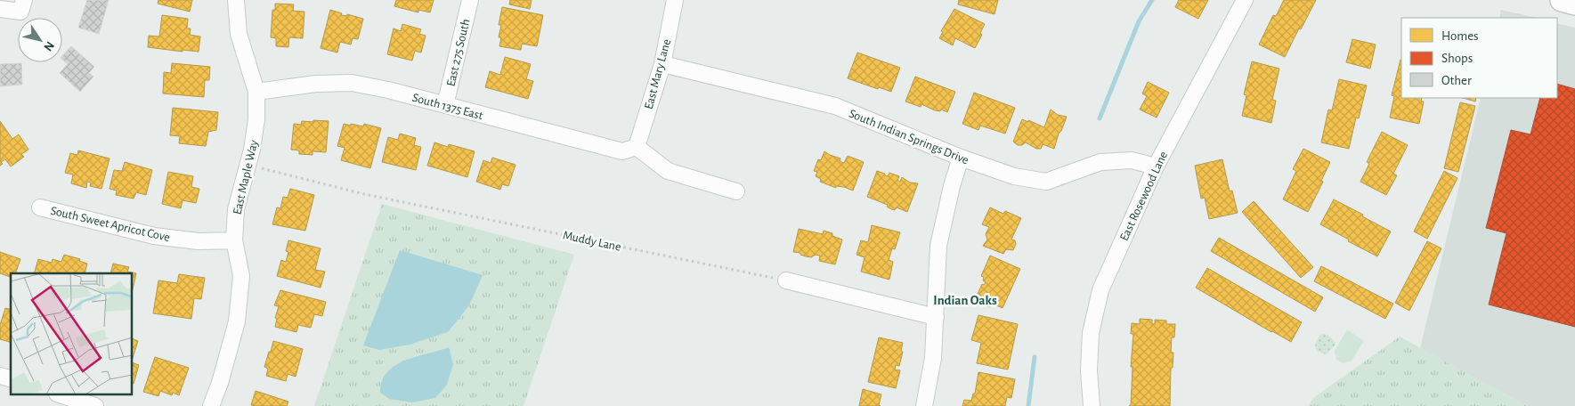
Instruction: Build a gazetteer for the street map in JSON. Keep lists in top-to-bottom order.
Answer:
{
  "streets": {
    "street": [
      "East 275 South",
      "East Mary Lane",
      "South 1375 East",
      "South Indian Springs Drive",
      "East Maple Way",
      "East Rosewood Lane",
      "South Sweet Apricot Cove"
    ],
    "path": ["Muddy Lane"]
  },
  "crossings": [
    ["East 275 South", "South 1375 East"],
    ["East Mary Lane", "South 1375 East"],
    ["East Mary Lane", "South Indian Springs Drive"],
    ["South 1375 East", "East Maple Way"],
    ["South Indian Springs Drive", "East Rosewood Lane"],
    ["East Maple Way", "South Sweet Apricot Cove"],
    ["East Maple Way", "Muddy Lane"]
  ],
  "districts": ["Indian Oaks"],
  "legend": ["Homes", "Shops", "Other"],
  "north": "bottom right"
}
